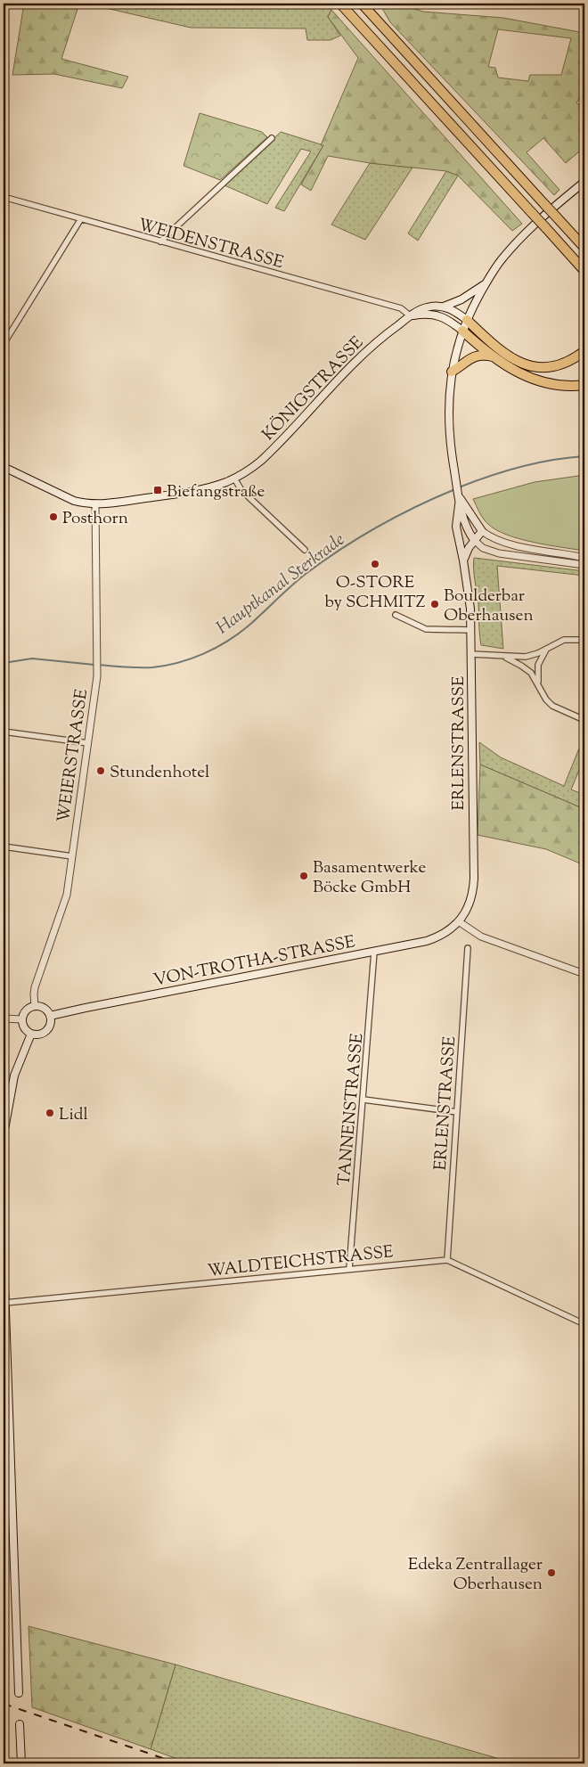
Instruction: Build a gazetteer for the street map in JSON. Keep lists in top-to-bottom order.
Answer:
{
  "streets": {
    "main road": ["KÖNIGSTRASSE", "ERLENSTRASSE", "VON-TROTHA-STRASSE"],
    "street": [
      "WEIDENSTRASSE",
      "WEIERSTRASSE",
      "TANNENSTRASSE",
      "WALDTEICHSTRASSE"
    ]
  },
  "crossings": [
    ["WEIDENSTRASSE", "KÖNIGSTRASSE"],
    ["ERLENSTRASSE", "VON-TROTHA-STRASSE"],
    ["ERLENSTRASSE", "WALDTEICHSTRASSE"],
    ["WEIERSTRASSE", "VON-TROTHA-STRASSE"],
    ["VON-TROTHA-STRASSE", "TANNENSTRASSE"],
    ["TANNENSTRASSE", "WALDTEICHSTRASSE"]
  ],
  "water": ["Hauptkanal Sterkrade"],
  "places": {
    "transit": ["Biefangstraße"],
    "other": [
      "Posthorn",
      "O-STORE by SCHMITZ",
      "Boulderbar Oberhausen",
      "Stundenhotel",
      "Basamentwerke Böcke GmbH",
      "Lidl",
      "Edeka Zentrallager Oberhausen"
    ]
  }
}
